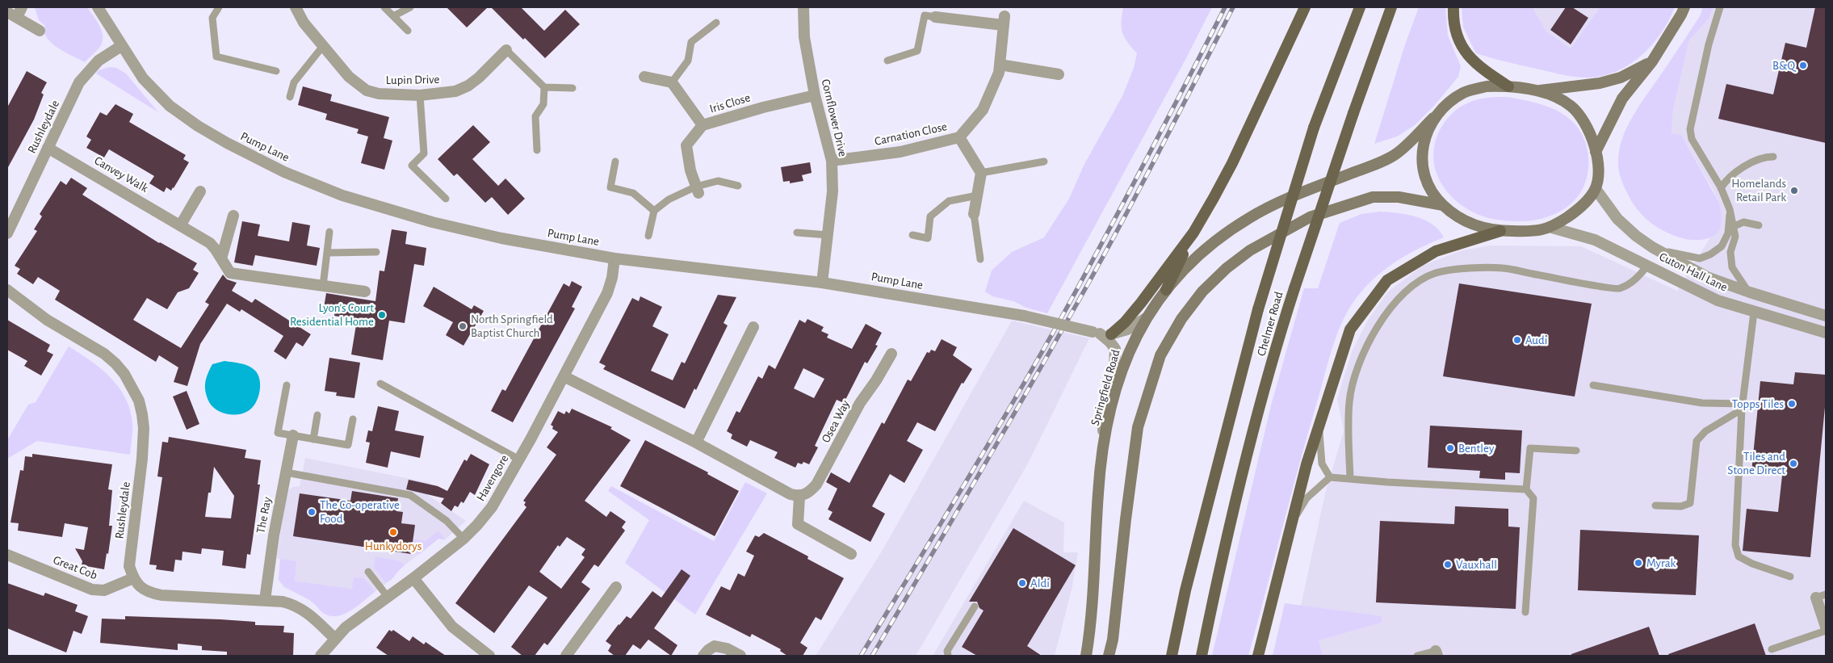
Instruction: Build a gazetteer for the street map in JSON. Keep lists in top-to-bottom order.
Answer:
{
  "streets": {
    "main road": ["Chelmer Road", "Springfield Road"],
    "street": [
      "Lupin Drive",
      "Iris Close",
      "Cornflower Drive",
      "Rushleydale",
      "Carnation Close",
      "Pump Lane",
      "Canvey Walk",
      "Cuton Hall Lane",
      "Osea Way",
      "Havengore",
      "The Ray",
      "Great Cob"
    ]
  },
  "crossings": [
    ["Iris Close", "Cornflower Drive"],
    ["Cornflower Drive", "Carnation Close"],
    ["Cornflower Drive", "Pump Lane"],
    ["Rushleydale", "Pump Lane"],
    ["Rushleydale", "Canvey Walk"],
    ["Rushleydale", "Great Cob"],
    ["Pump Lane", "Springfield Road"],
    ["Pump Lane", "Havengore"]
  ],
  "places": [
    "B&Q",
    "Homelands Retail Park",
    "Lyon's Court Residential Home",
    "North Springfield Baptist Church",
    "Audi",
    "Topps Tiles",
    "Bentley",
    "Tiles and Stone Direct",
    "The Co-operative Food",
    "Hunkydorys",
    "Myrak",
    "Vauxhall",
    "Aldi"
  ]
}
